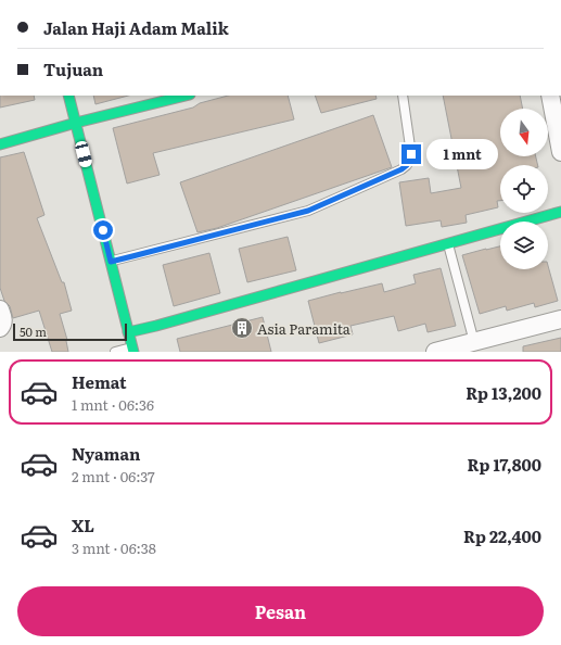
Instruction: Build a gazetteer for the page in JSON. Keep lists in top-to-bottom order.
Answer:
{
  "places": {
    "building": ["Asia Paramita"]
  },
  "scale_bar": "50 m",
  "north": "bottom",
  "page": {
    "banner": ["Jalan Haji Adam Malik", "Tujuan"],
    "bubble": "1 mnt",
    "scale": "50 m",
    "list": [
      {
        "name": "Hemat",
        "note": "1 mnt · 06:36",
        "value": "Rp 13,200"
      },
      {
        "name": "Nyaman",
        "note": "2 mnt · 06:37",
        "value": "Rp 17,800"
      },
      {
        "name": "XL",
        "note": "3 mnt · 06:38",
        "value": "Rp 22,400"
      }
    ],
    "buttons": "Pesan"
  }
}
